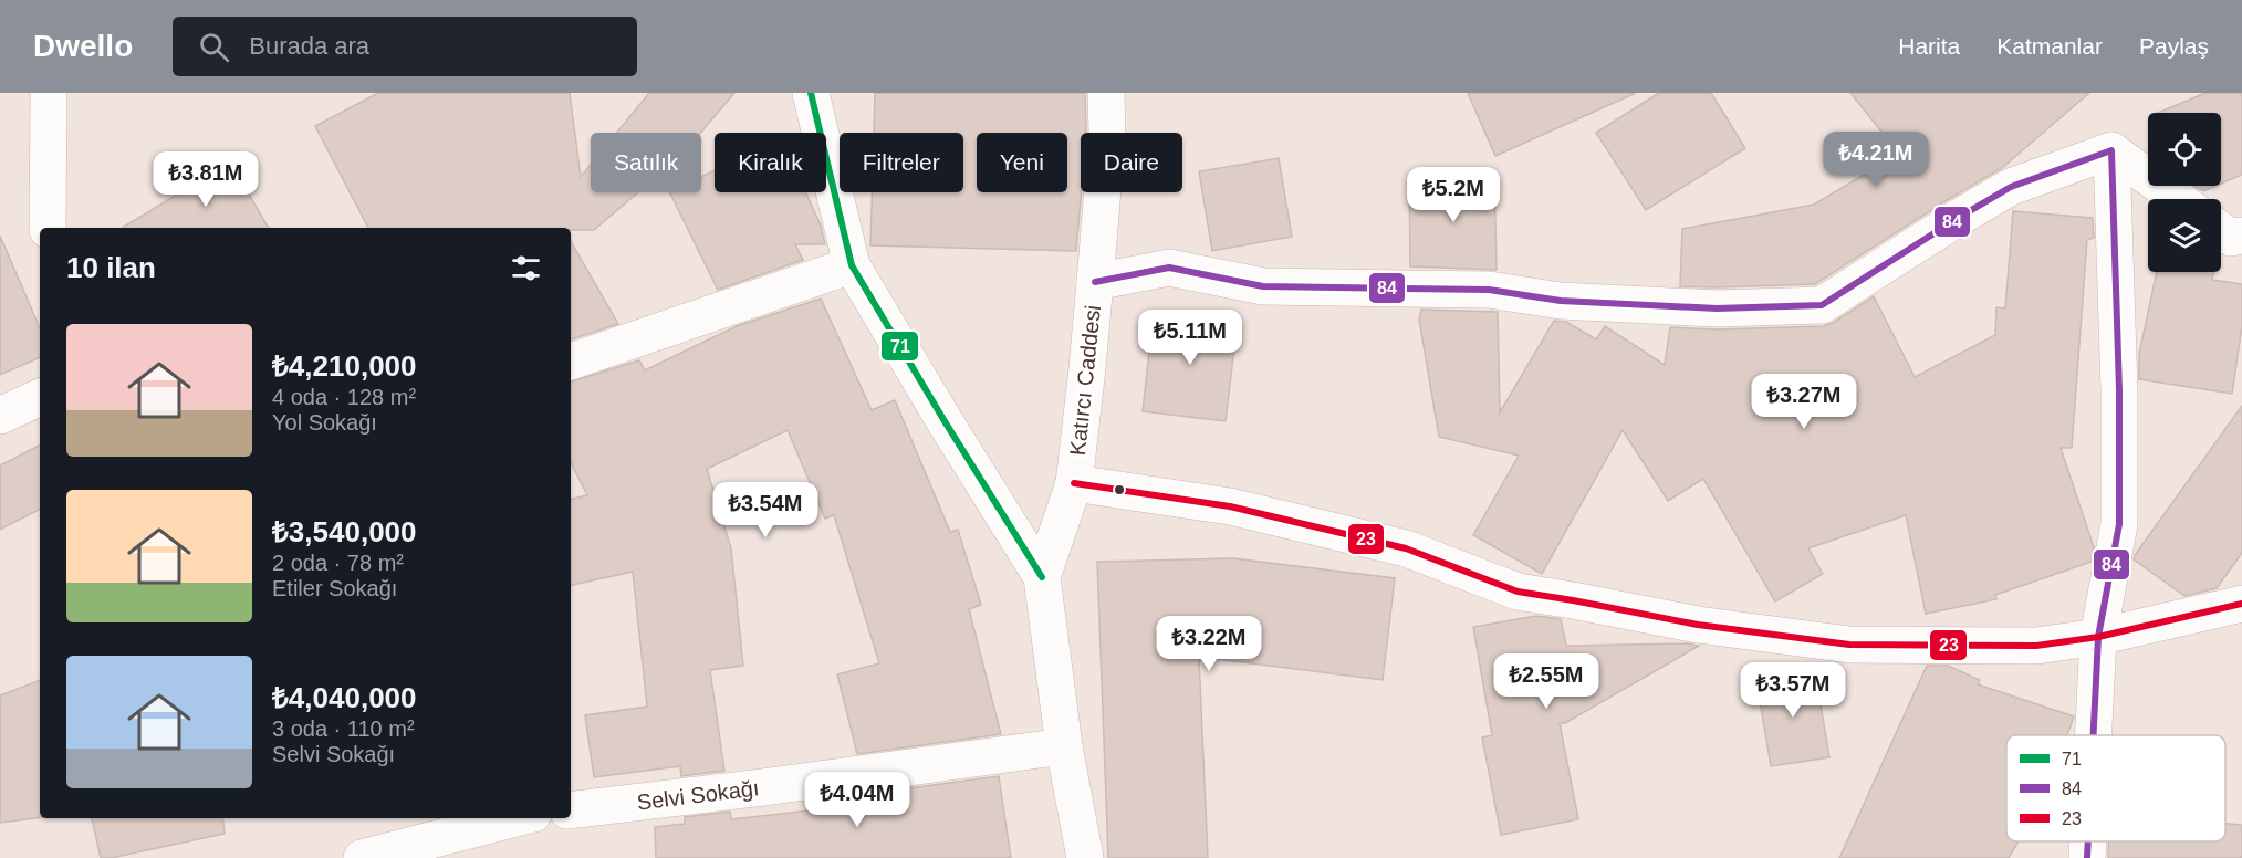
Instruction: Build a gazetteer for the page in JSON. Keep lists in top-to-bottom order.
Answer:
{
  "streets": {
    "street": ["Katırcı Caddesi", "Selvi Sokağı"]
  },
  "crossings": [
    ["Katırcı Caddesi", "Selvi Sokağı"]
  ],
  "lines": ["transit line 71", "transit line 84", "transit line 23"],
  "legend": ["71", "84", "23"],
  "page": {
    "header": "Dwello",
    "search": "Burada ara",
    "nav": ["Harita", "Katmanlar", "Paylaş"],
    "price": [
      "₺4.21M",
      "₺3.81M",
      "₺5.2M",
      "₺5.11M",
      "₺3.27M",
      "₺3.54M",
      "₺3.22M",
      "₺2.55M",
      "₺3.57M",
      "₺4.04M"
    ],
    "chip": [
      "Satılık",
      "Kiralık",
      "Filtreler",
      "Yeni",
      "Daire"
    ],
    "heading": "10 ilan",
    "list": [
      {
        "name": "₺4,210,000",
        "note": "4 oda · 128 m² · Yol Sokağı"
      },
      {
        "name": "₺3,540,000",
        "note": "2 oda · 78 m² · Etiler Sokağı"
      },
      {
        "name": "₺4,040,000",
        "note": "3 oda · 110 m² · Selvi Sokağı"
      }
    ]
  }
}
